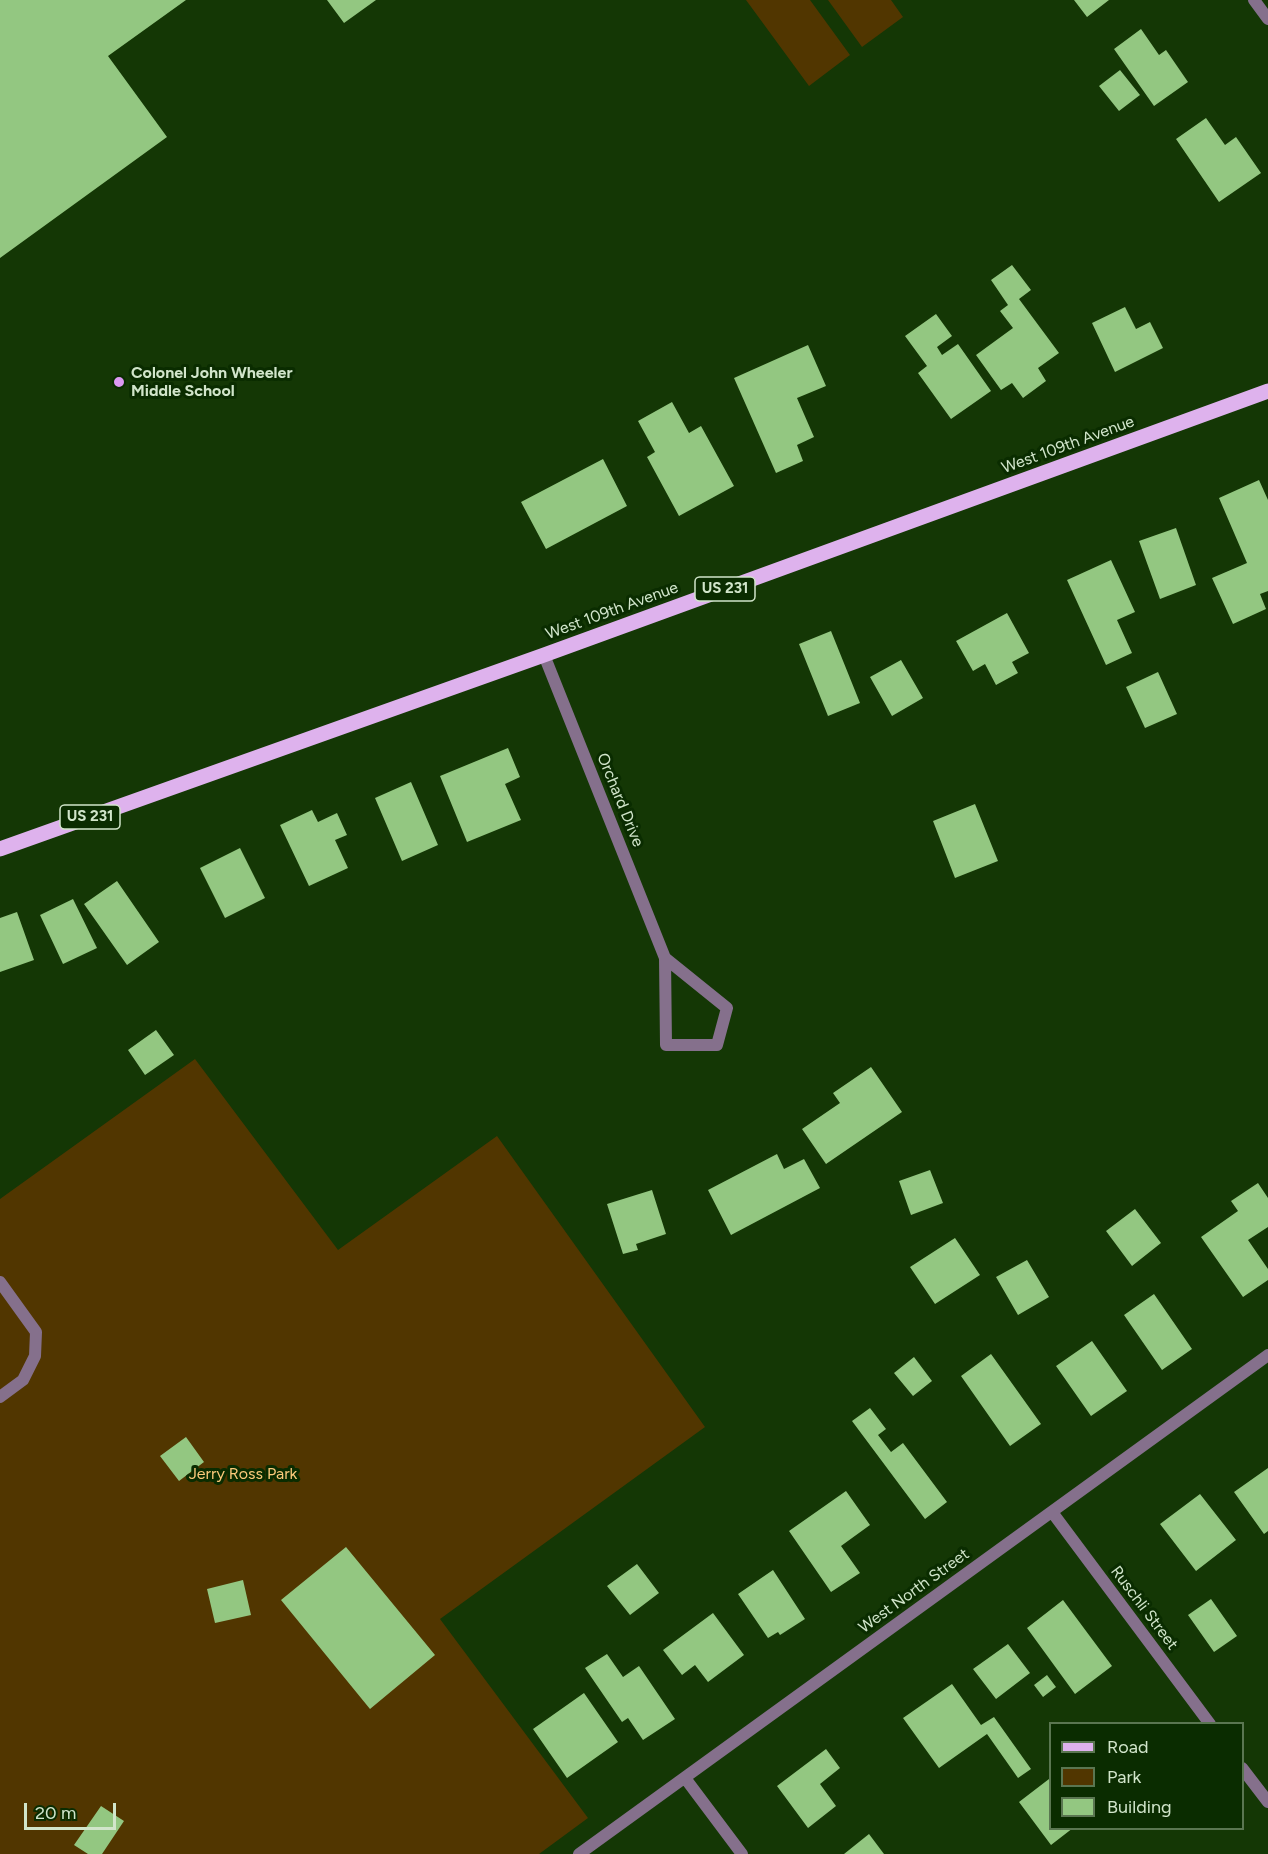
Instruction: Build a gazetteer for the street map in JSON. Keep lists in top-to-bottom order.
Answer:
{
  "streets": {
    "main road": ["West 109th Avenue", "US 231"],
    "street": ["Orchard Drive", "West North Street", "Ruschli Street"]
  },
  "crossings": [
    ["West 109th Avenue", "Orchard Drive"],
    ["West North Street", "Ruschli Street"]
  ],
  "parks": ["Jerry Ross Park"],
  "places": ["Colonel John Wheeler Middle School"],
  "legend": ["Road", "Park", "Building"],
  "scale_bar": "20 m"
}
